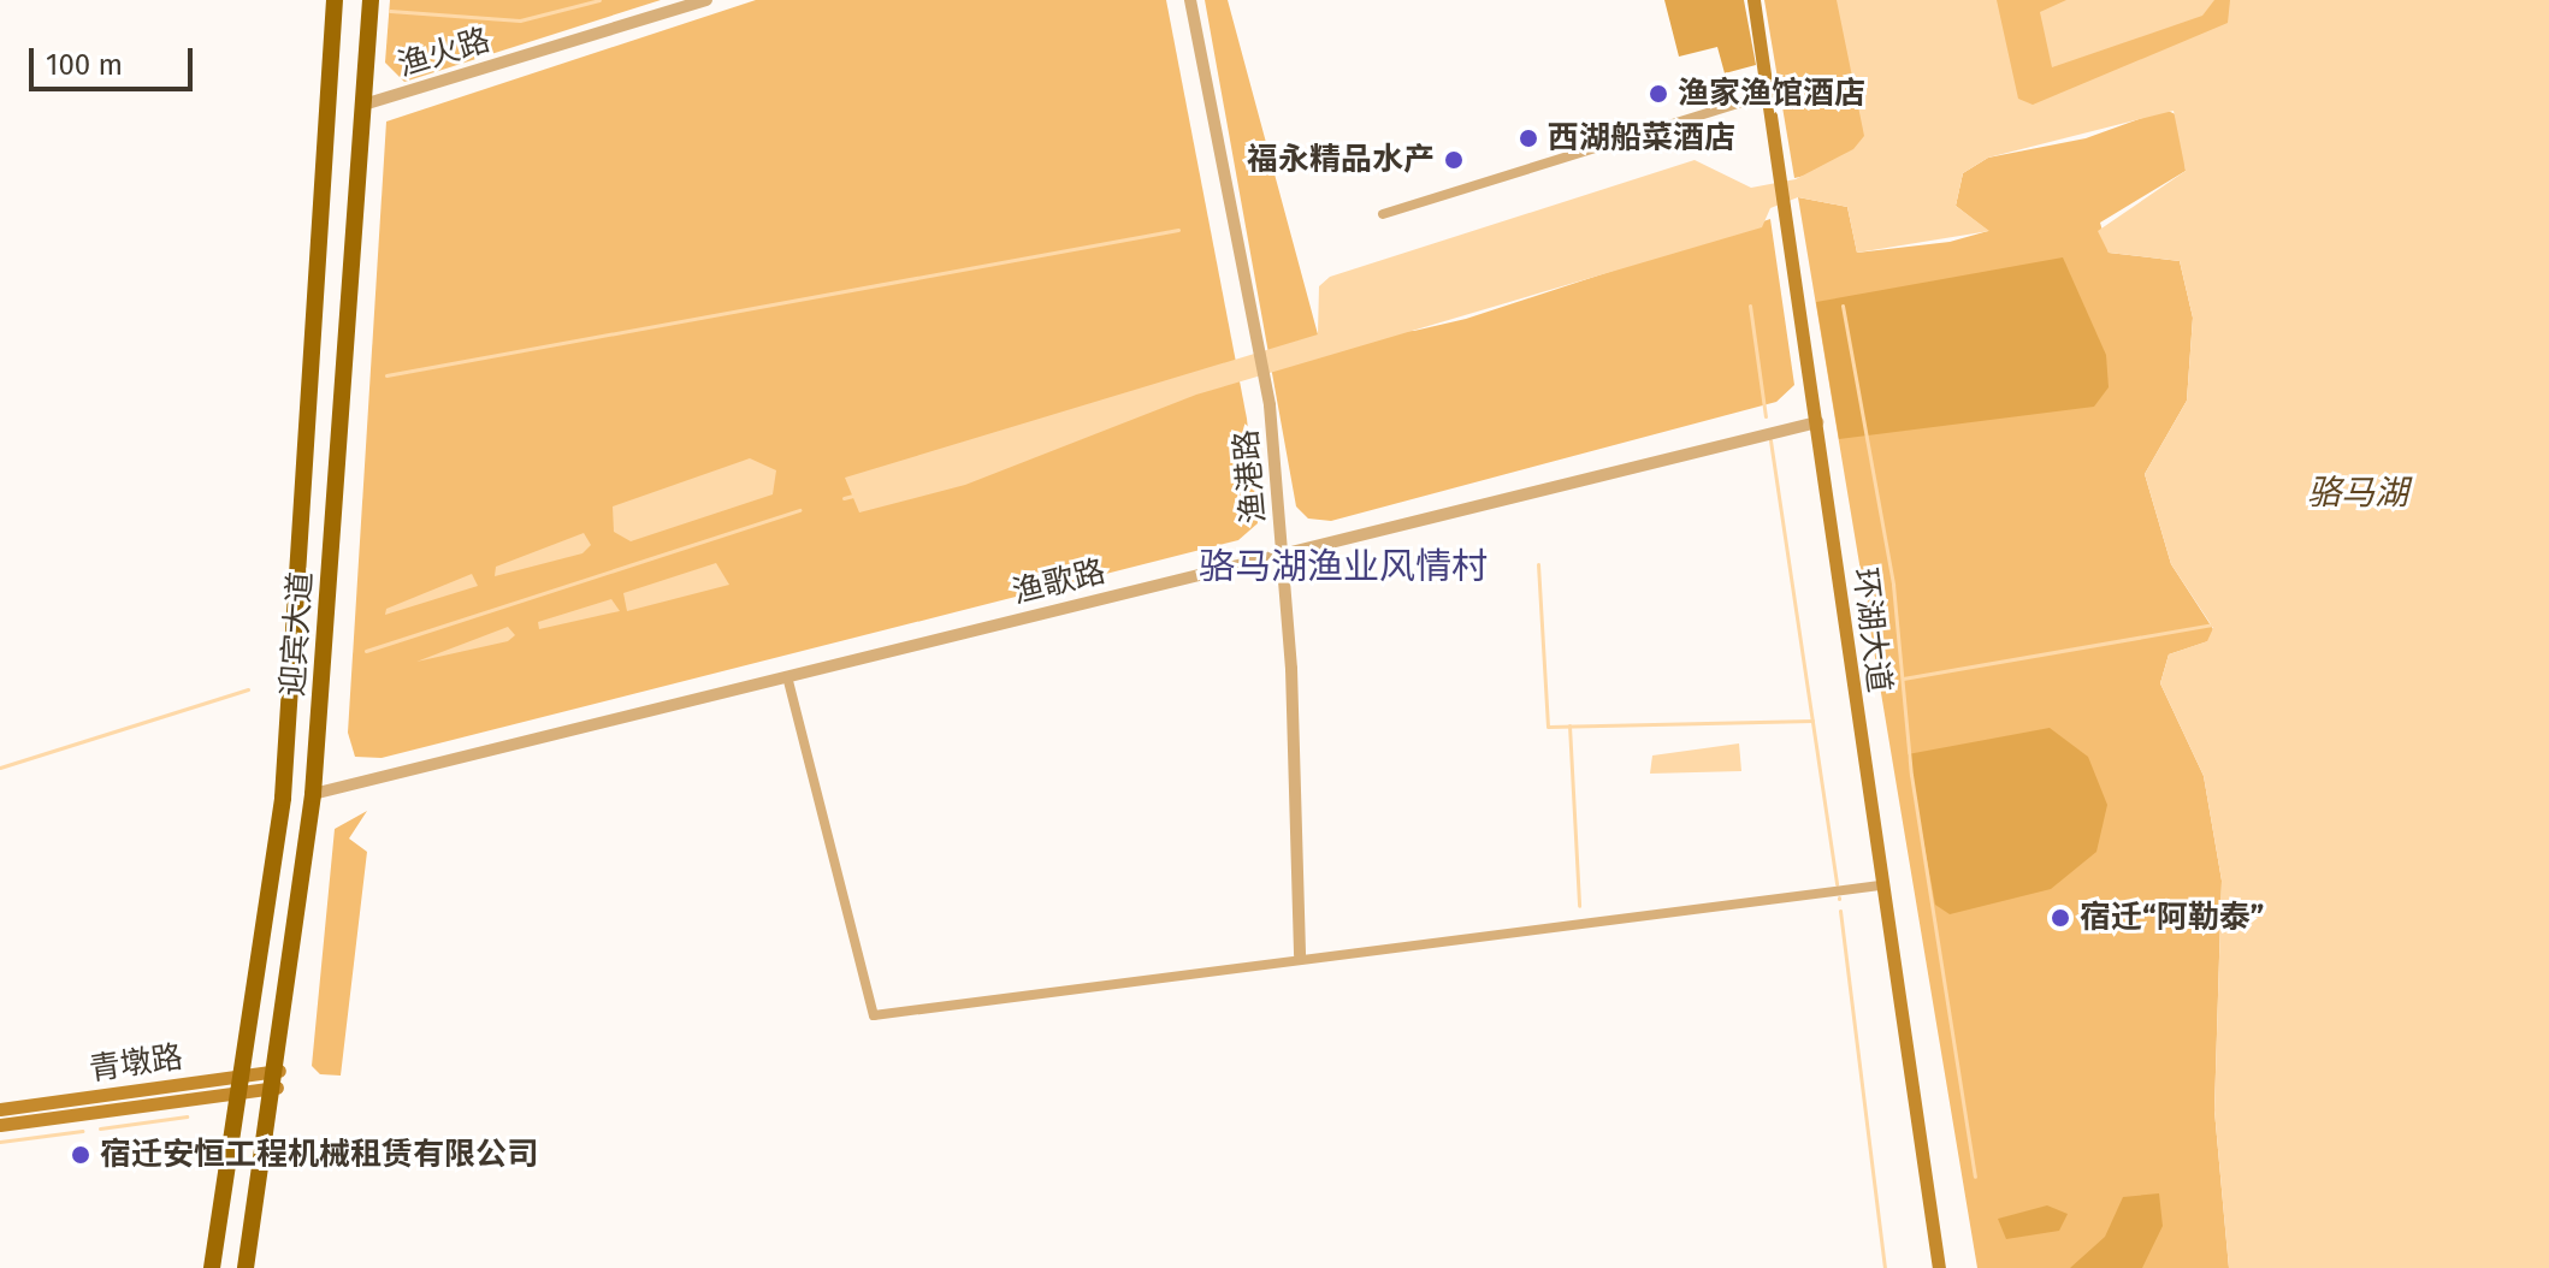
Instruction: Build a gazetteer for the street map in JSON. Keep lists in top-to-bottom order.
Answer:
{
  "streets": {
    "highway": ["迎宾大道"],
    "main road": ["环湖大道", "青墩路"],
    "street": ["渔火路", "渔港路", "渔歌路"]
  },
  "crossings": [
    ["渔火路", "迎宾大道"],
    ["渔港路", "渔歌路"],
    ["渔歌路", "环湖大道"],
    ["渔歌路", "迎宾大道"],
    ["迎宾大道", "青墩路"]
  ],
  "districts": ["骆马湖渔业风情村"],
  "water": ["骆马湖"],
  "places": [
    "渔家渔馆酒店",
    "西湖船菜酒店",
    "福永精品水产",
    "宿迁“阿勒泰”",
    "宿迁安恒工程机械租赁有限公司"
  ],
  "scale_bar": "100 m"
}
